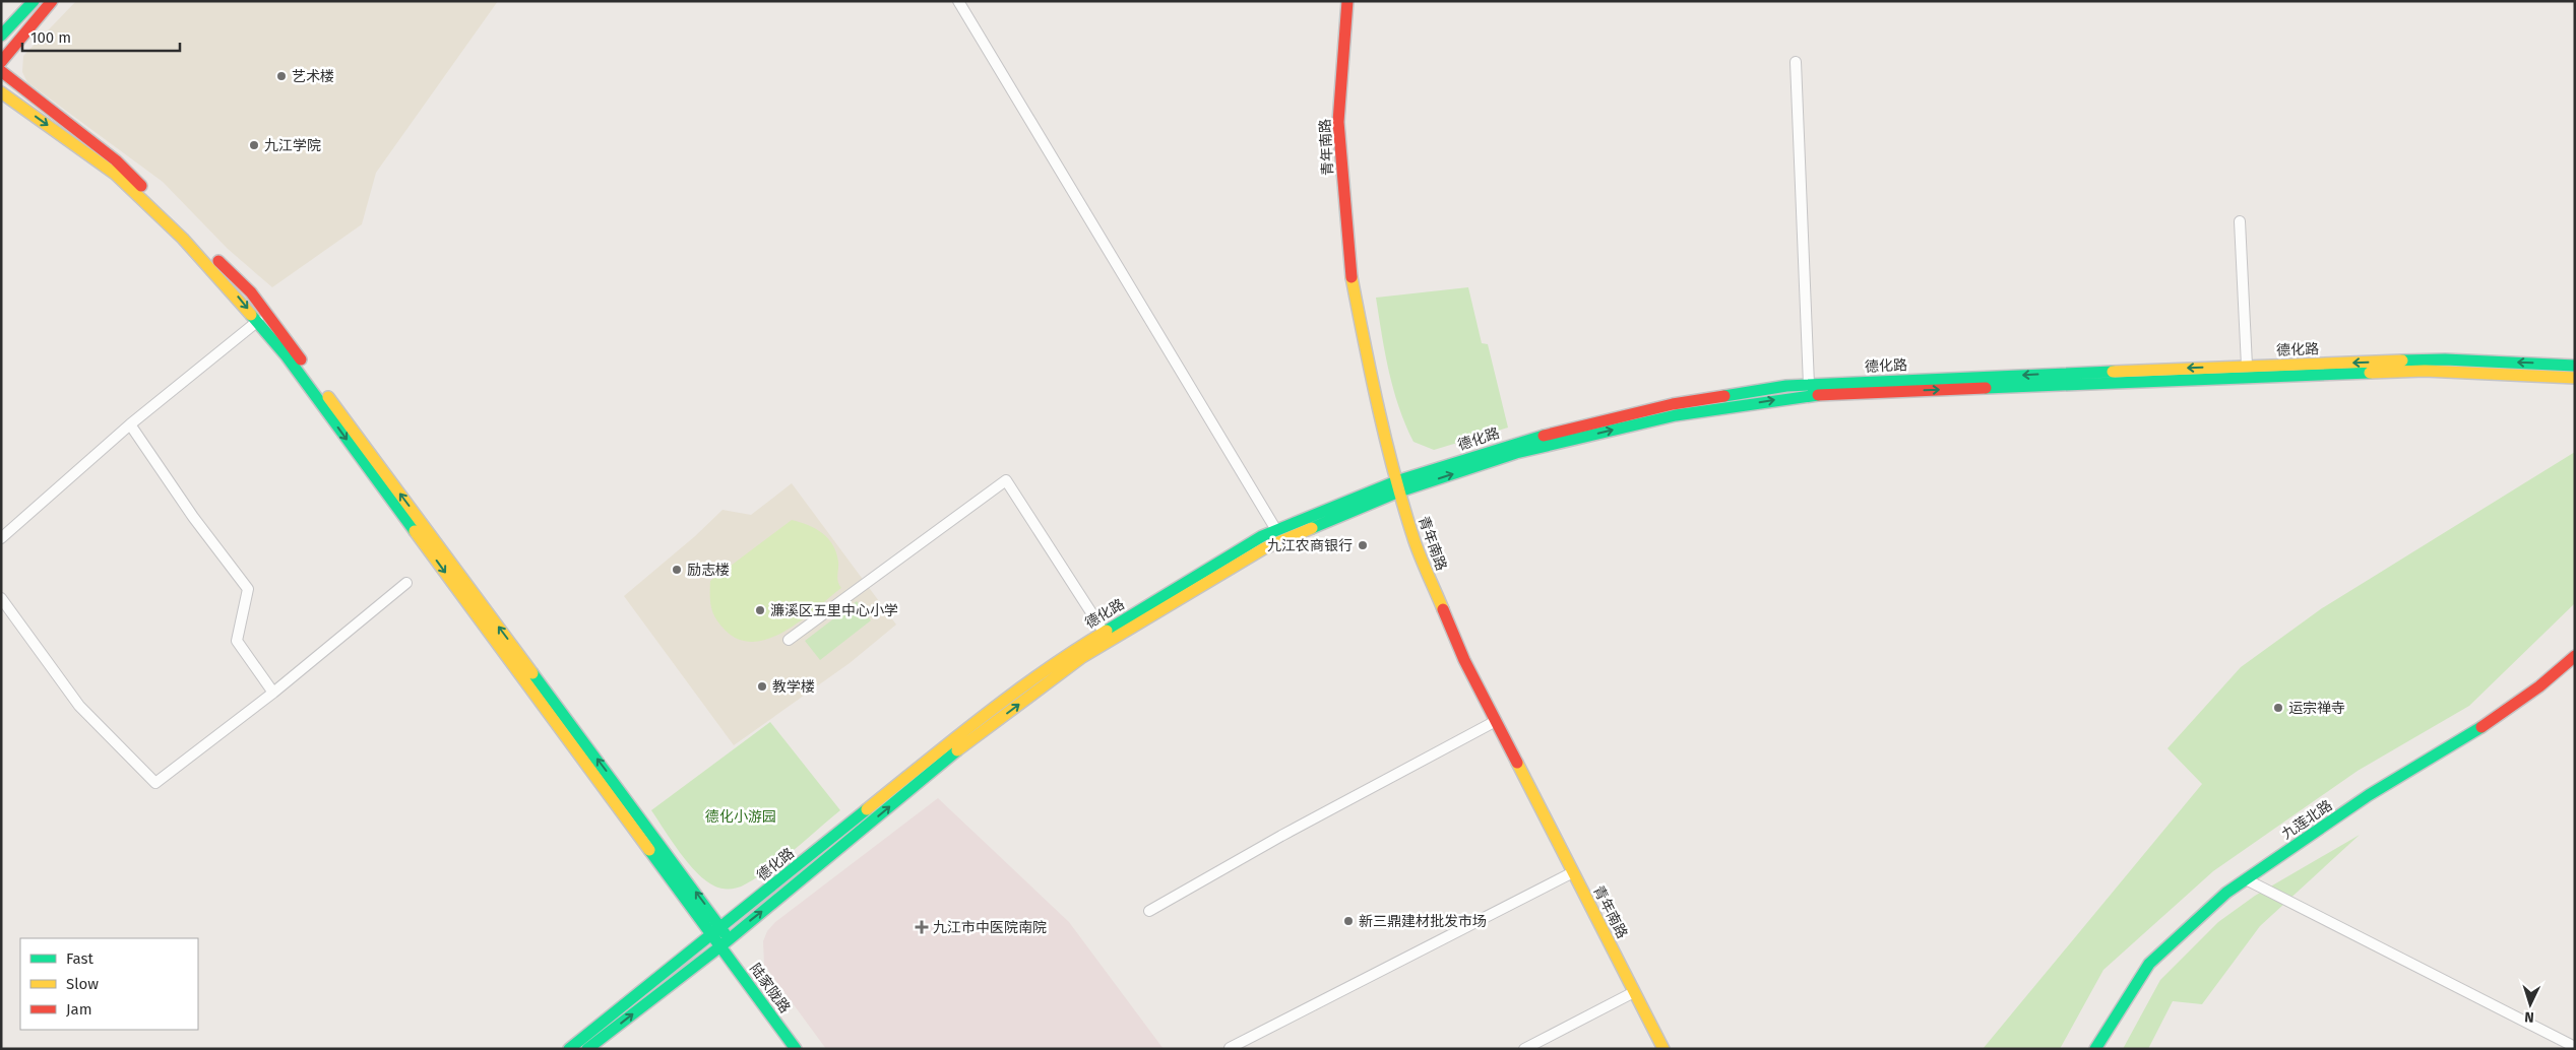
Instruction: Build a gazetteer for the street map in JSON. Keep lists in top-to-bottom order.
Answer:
{
  "streets": {
    "main road": [
      "青年南路",
      "德化路",
      "九莲北路",
      "陆家陇路"
    ]
  },
  "crossings": [
    ["青年南路", "德化路"],
    ["德化路", "陆家陇路"]
  ],
  "parks": ["德化小游园"],
  "places": {
    "other": [
      "艺术楼",
      "九江学院",
      "九江农商银行",
      "励志楼",
      "濂溪区五里中心小学",
      "教学楼",
      "运宗禅寺",
      "新三鼎建材批发市场"
    ],
    "health": ["九江市中医院南院"]
  },
  "legend": ["Fast", "Slow", "Jam"],
  "scale_bar": "100 m",
  "north": "bottom"
}
